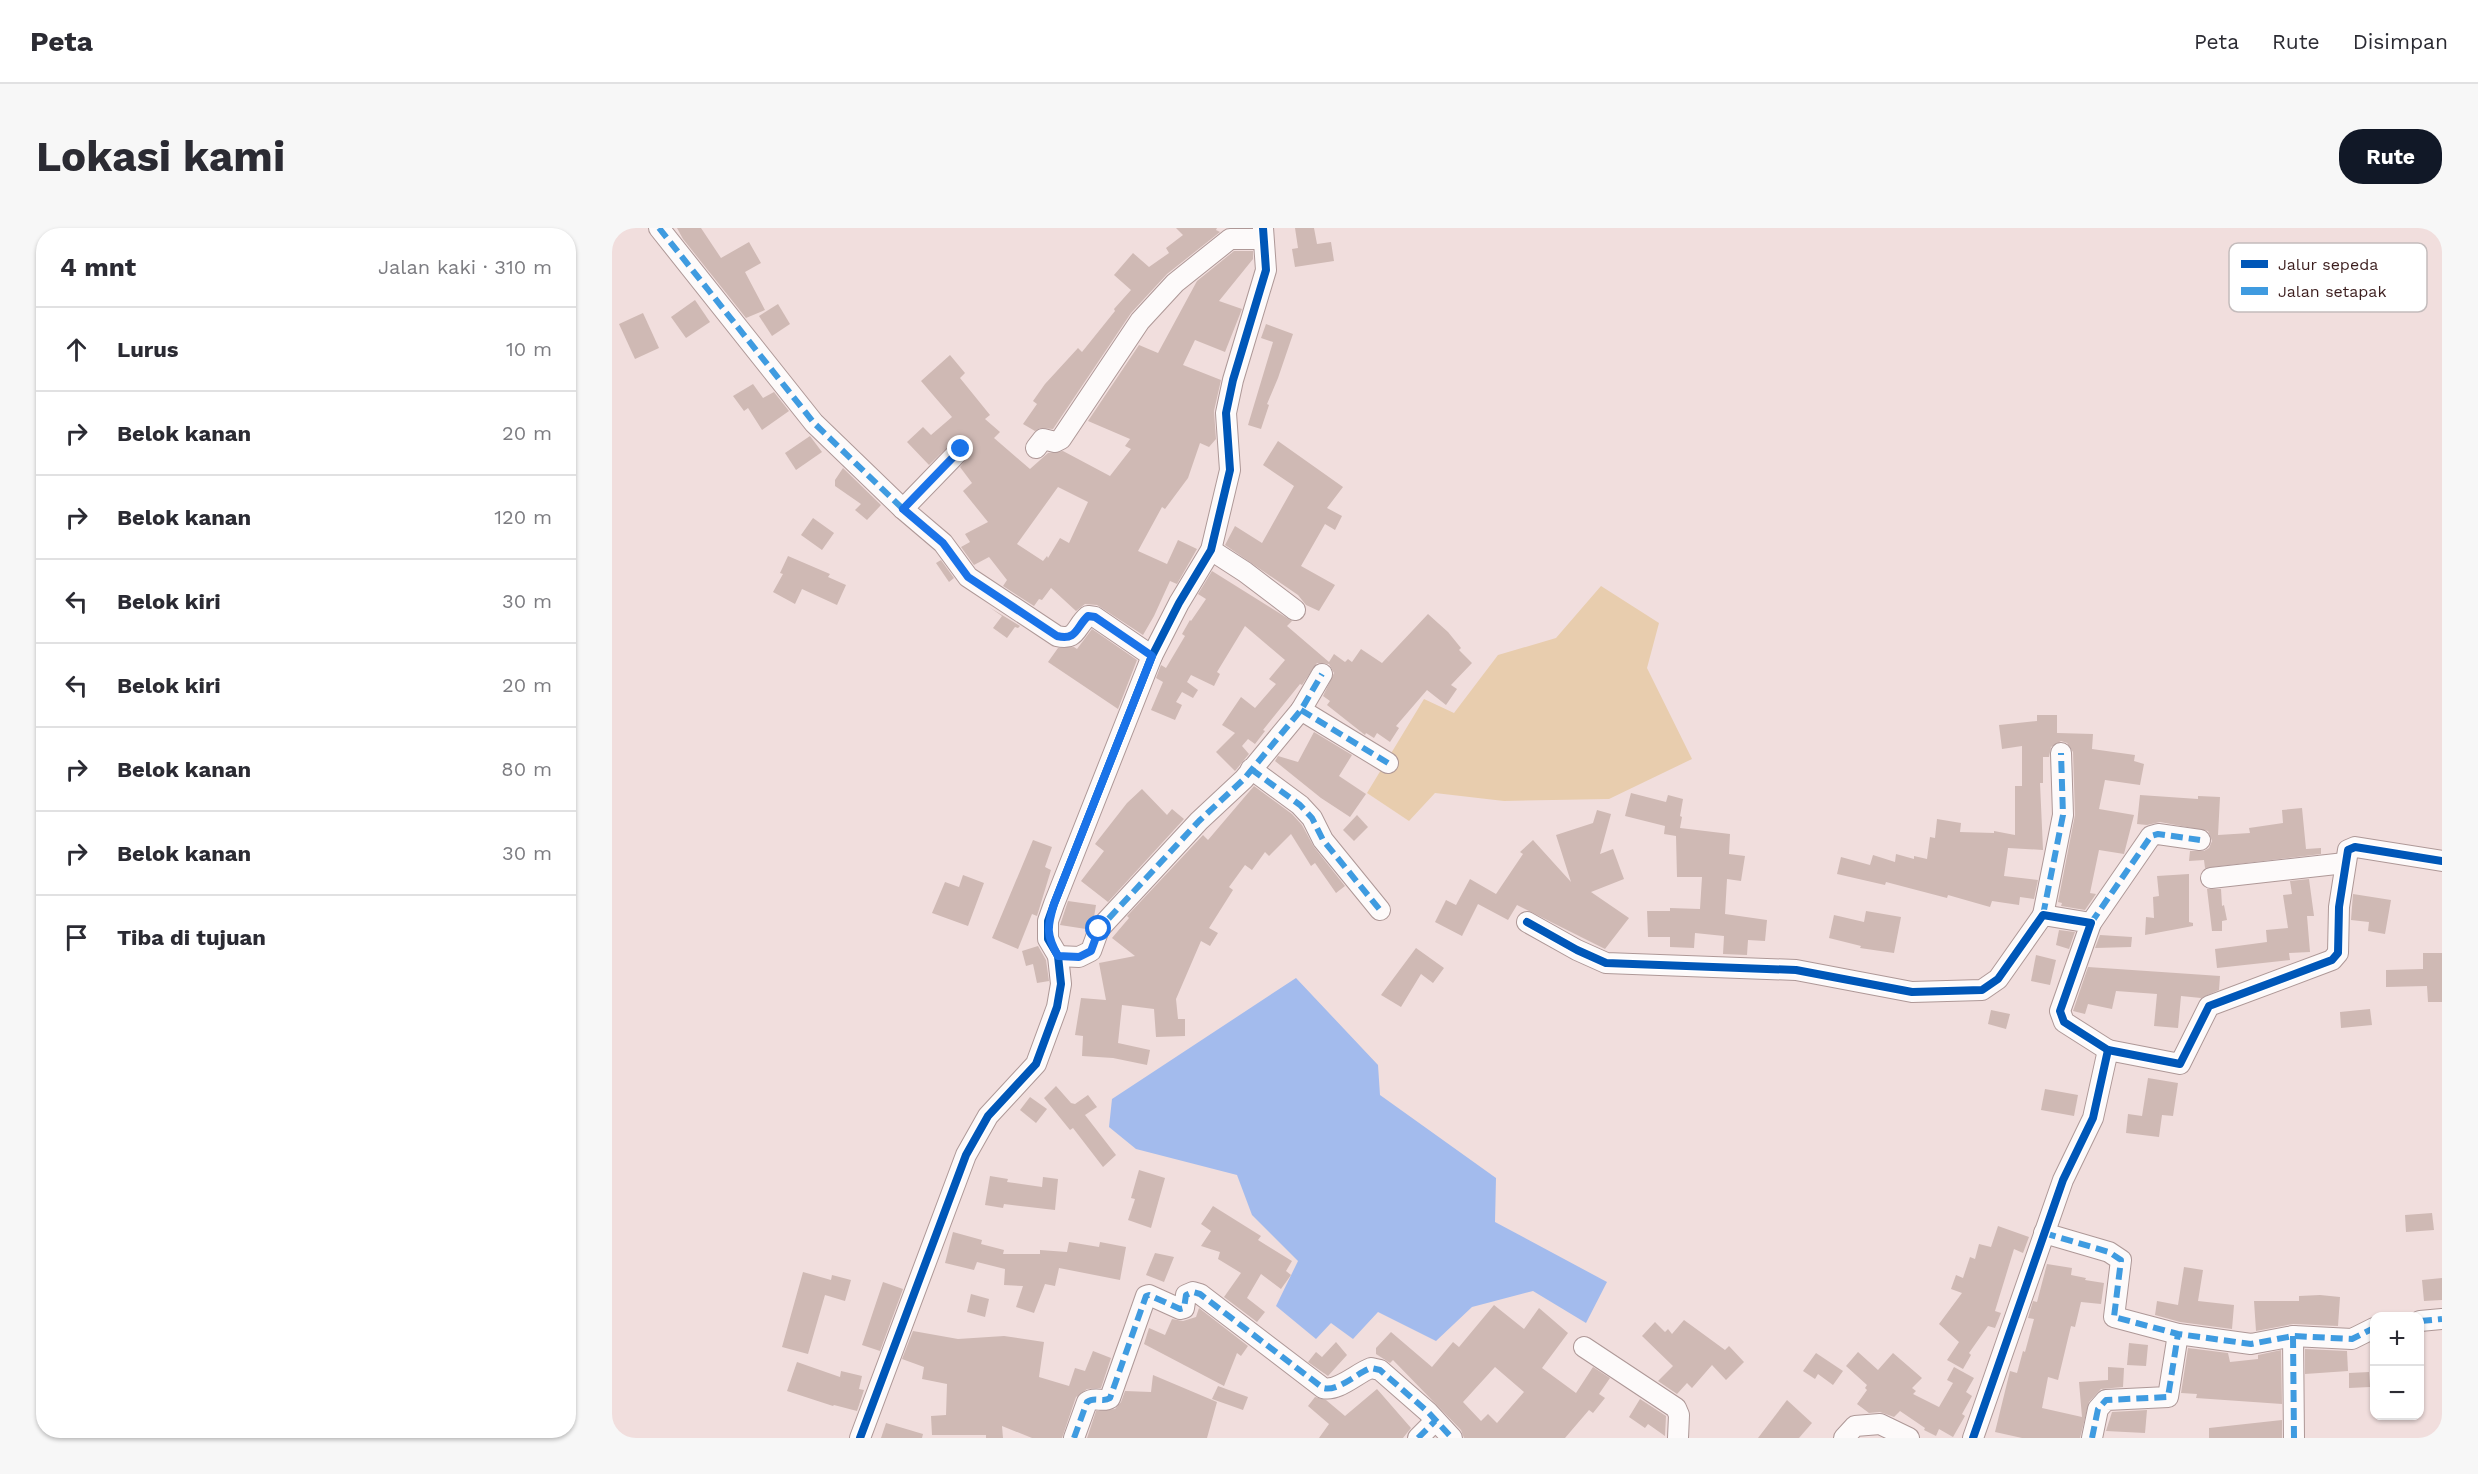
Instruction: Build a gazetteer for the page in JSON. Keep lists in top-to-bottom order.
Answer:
{
  "legend": ["Jalur sepeda", "Jalan setapak"],
  "page": {
    "header": "Peta",
    "nav": ["Peta", "Rute", "Disimpan"],
    "buttons": "Rute",
    "title": "Lokasi kami",
    "heading": ["4 mnt", "Jalan kaki · 310 m"],
    "list": [
      ["Lurus", "10 m"],
      ["Belok kanan", "20 m"],
      ["Belok kanan", "120 m"],
      ["Belok kiri", "30 m"],
      ["Belok kiri", "20 m"],
      ["Belok kanan", "80 m"],
      ["Belok kanan", "30 m"],
      "Tiba di tujuan"
    ],
    "map_buttons": ["+", "−"]
  }
}
